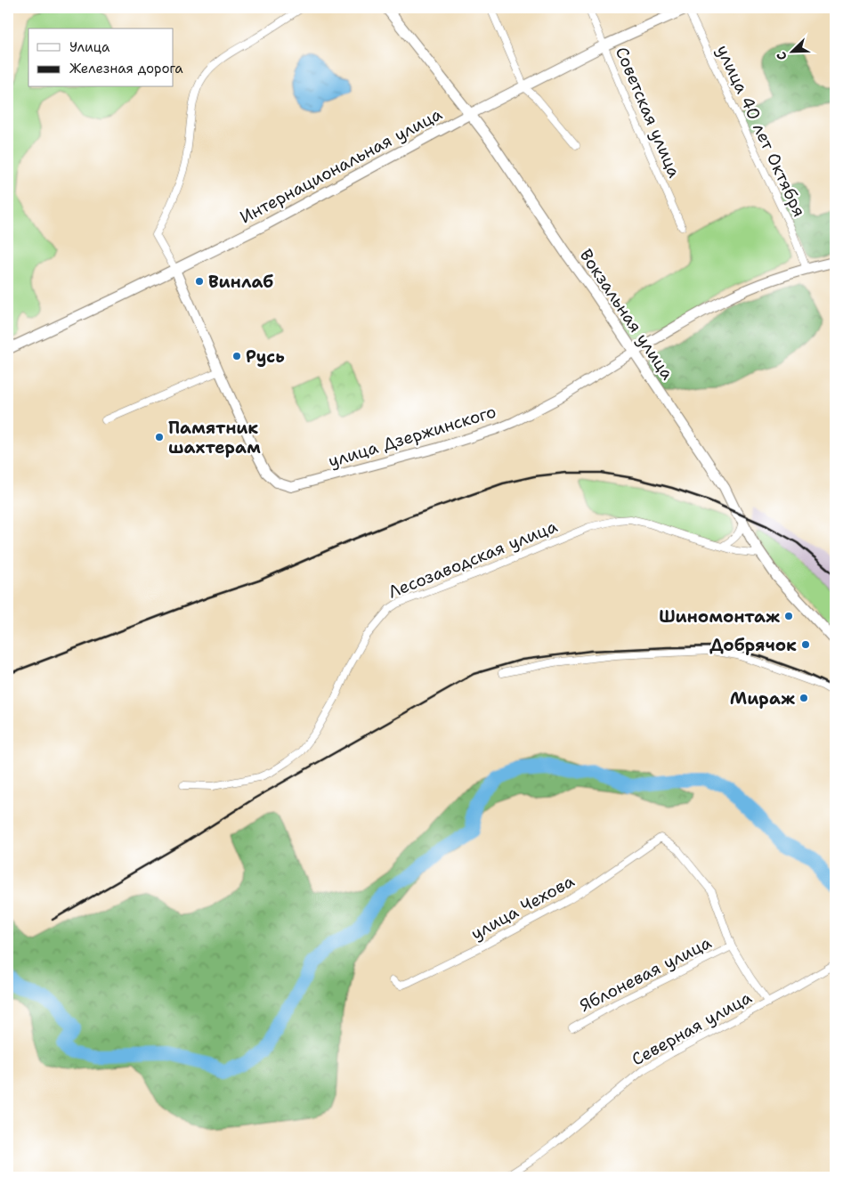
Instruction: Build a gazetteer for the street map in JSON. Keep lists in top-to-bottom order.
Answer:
{
  "streets": {
    "main road": ["Интернациональная улица", "Вокзальная улица", "улица Дзержинского"],
    "street": [
      "Советская улица",
      "улица 40 лет Октября",
      "Лесозаводская улица",
      "улица Чехова",
      "Яблоневая улица",
      "Северная улица"
    ]
  },
  "crossings": [
    ["Советская улица", "Интернациональная улица"],
    ["улица 40 лет Октября", "Интернациональная улица"],
    ["улица 40 лет Октября", "улица Дзержинского"],
    ["Интернациональная улица", "Вокзальная улица"],
    ["Интернациональная улица", "улица Дзержинского"],
    ["Вокзальная улица", "улица Дзержинского"],
    ["Вокзальная улица", "Лесозаводская улица"],
    ["улица Чехова", "Яблоневая улица"]
  ],
  "places": [
    "Винлаб",
    "Русь",
    "Памятник шахтерам",
    "Шиномонтаж",
    "Добрячок",
    "Мираж"
  ],
  "legend": ["Улица", "Железная дорога"],
  "north": "bottom left"
}
